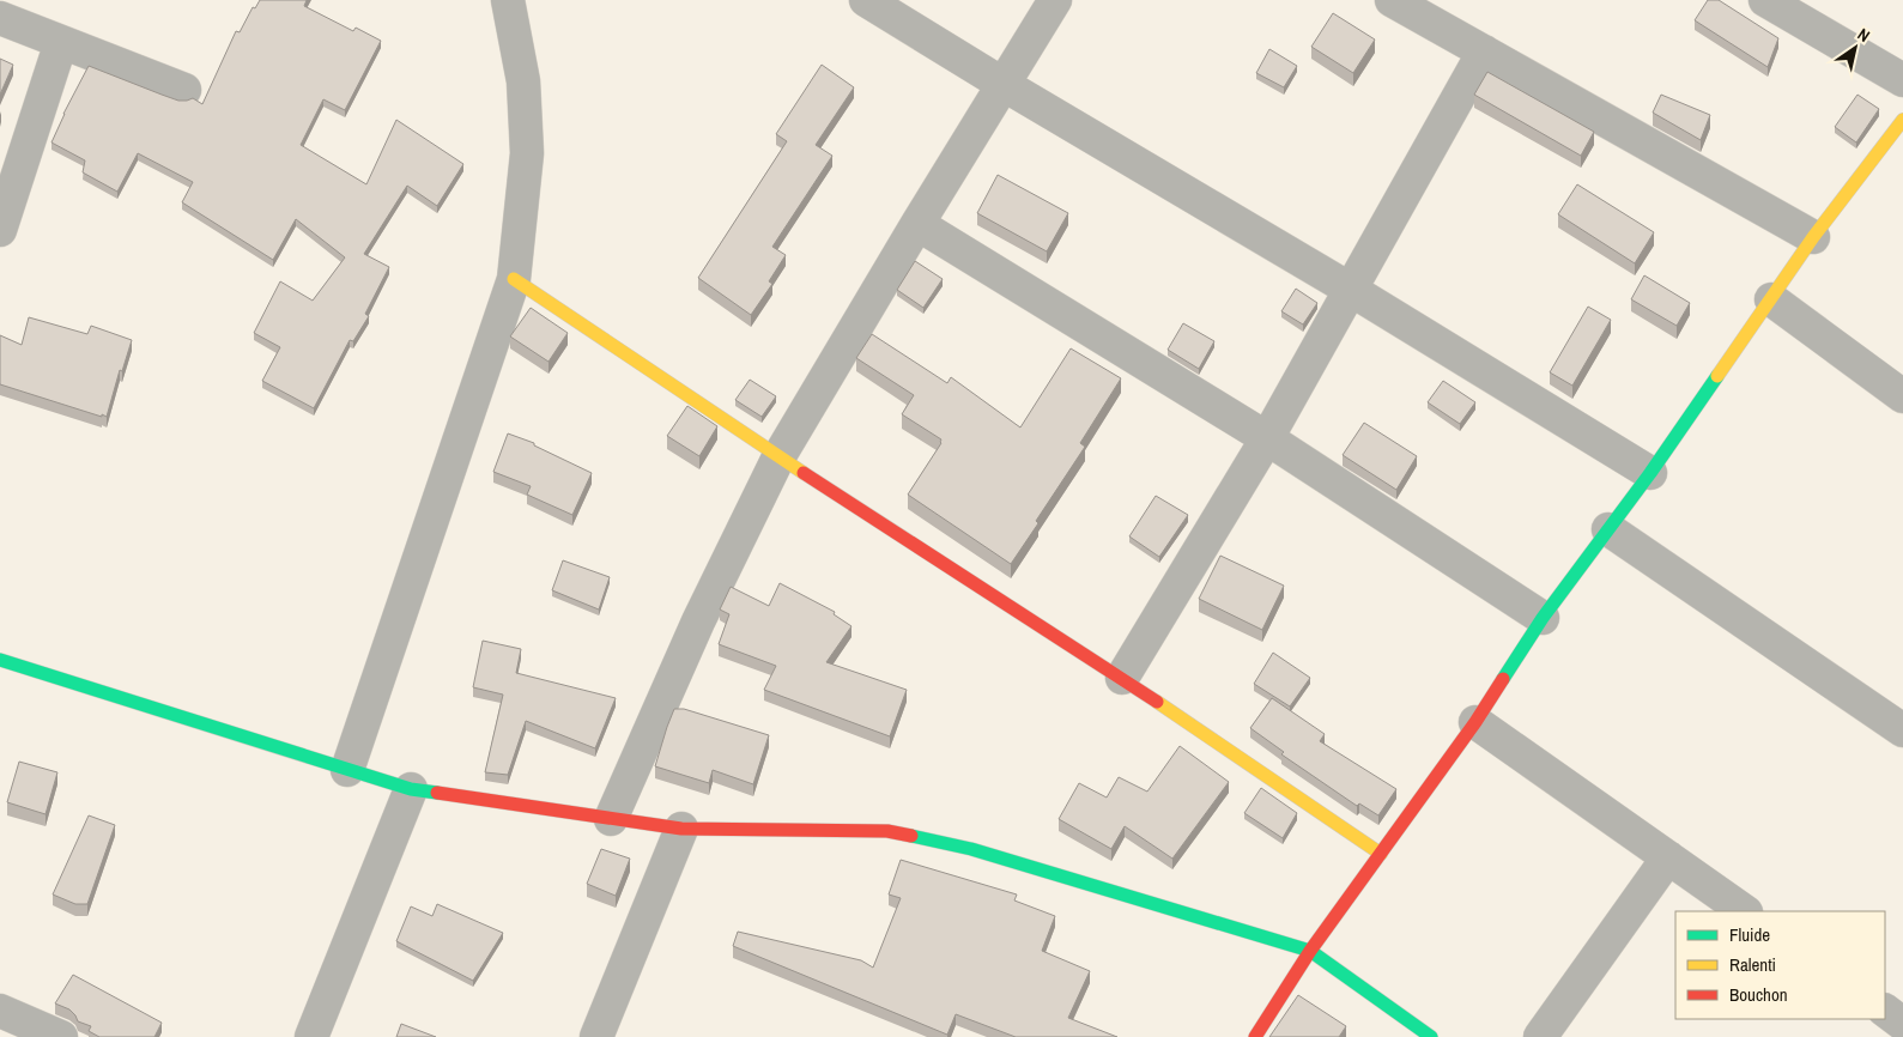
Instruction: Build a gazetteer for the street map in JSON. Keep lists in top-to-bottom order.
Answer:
{
  "legend": ["Fluide", "Ralenti", "Bouchon"],
  "north": "top right"
}
